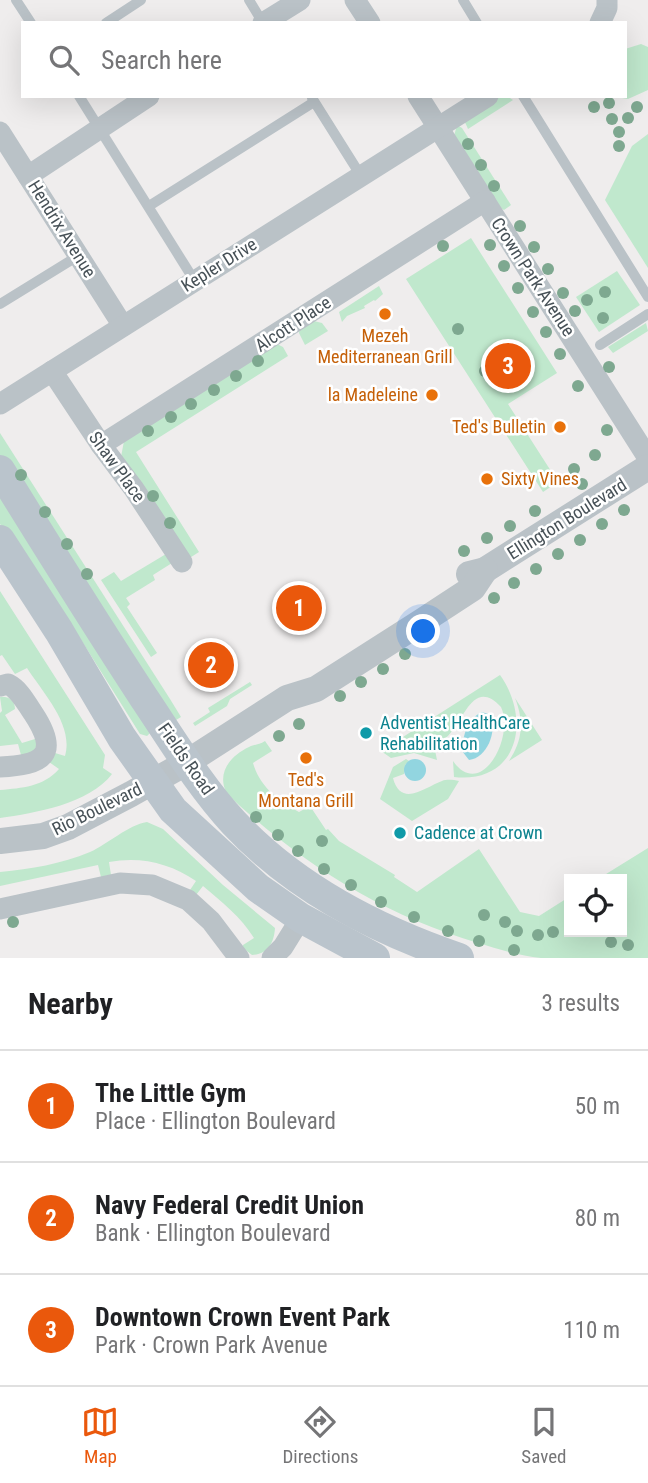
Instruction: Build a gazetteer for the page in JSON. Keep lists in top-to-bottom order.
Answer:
{
  "streets": {
    "main road": ["Fields Road"],
    "street": [
      "Hendrix Avenue",
      "Kepler Drive",
      "Crown Park Avenue",
      "Alcott Place",
      "Shaw Place",
      "Ellington Boulevard",
      "Rio Boulevard"
    ]
  },
  "crossings": [
    ["Hendrix Avenue", "Kepler Drive"],
    ["Kepler Drive", "Crown Park Avenue"],
    ["Kepler Drive", "Shaw Place"],
    ["Crown Park Avenue", "Alcott Place"],
    ["Alcott Place", "Shaw Place"],
    ["Ellington Boulevard", "Fields Road"],
    ["Ellington Boulevard", "Rio Boulevard"]
  ],
  "places": [
    "Mezeh Mediterranean Grill",
    "la Madeleine",
    "Ted's Bulletin",
    "Sixty Vines",
    "Adventist HealthCare Rehabilitation",
    "Ted's Montana Grill",
    "Cadence at Crown"
  ],
  "page": {
    "search": "Search here",
    "pins": ["3", "1", "2"],
    "heading": ["Nearby", "3 results"],
    "list": [
      {
        "mark": "1",
        "name": "The Little Gym",
        "note": "Place · Ellington Boulevard",
        "value": "50 m"
      },
      {
        "mark": "2",
        "name": "Navy Federal Credit Union",
        "note": "Bank · Ellington Boulevard",
        "value": "80 m"
      },
      {
        "mark": "3",
        "name": "Downtown Crown Event Park",
        "note": "Park · Crown Park Avenue",
        "value": "110 m"
      }
    ],
    "nav": ["Map", "Directions", "Saved"]
  }
}
